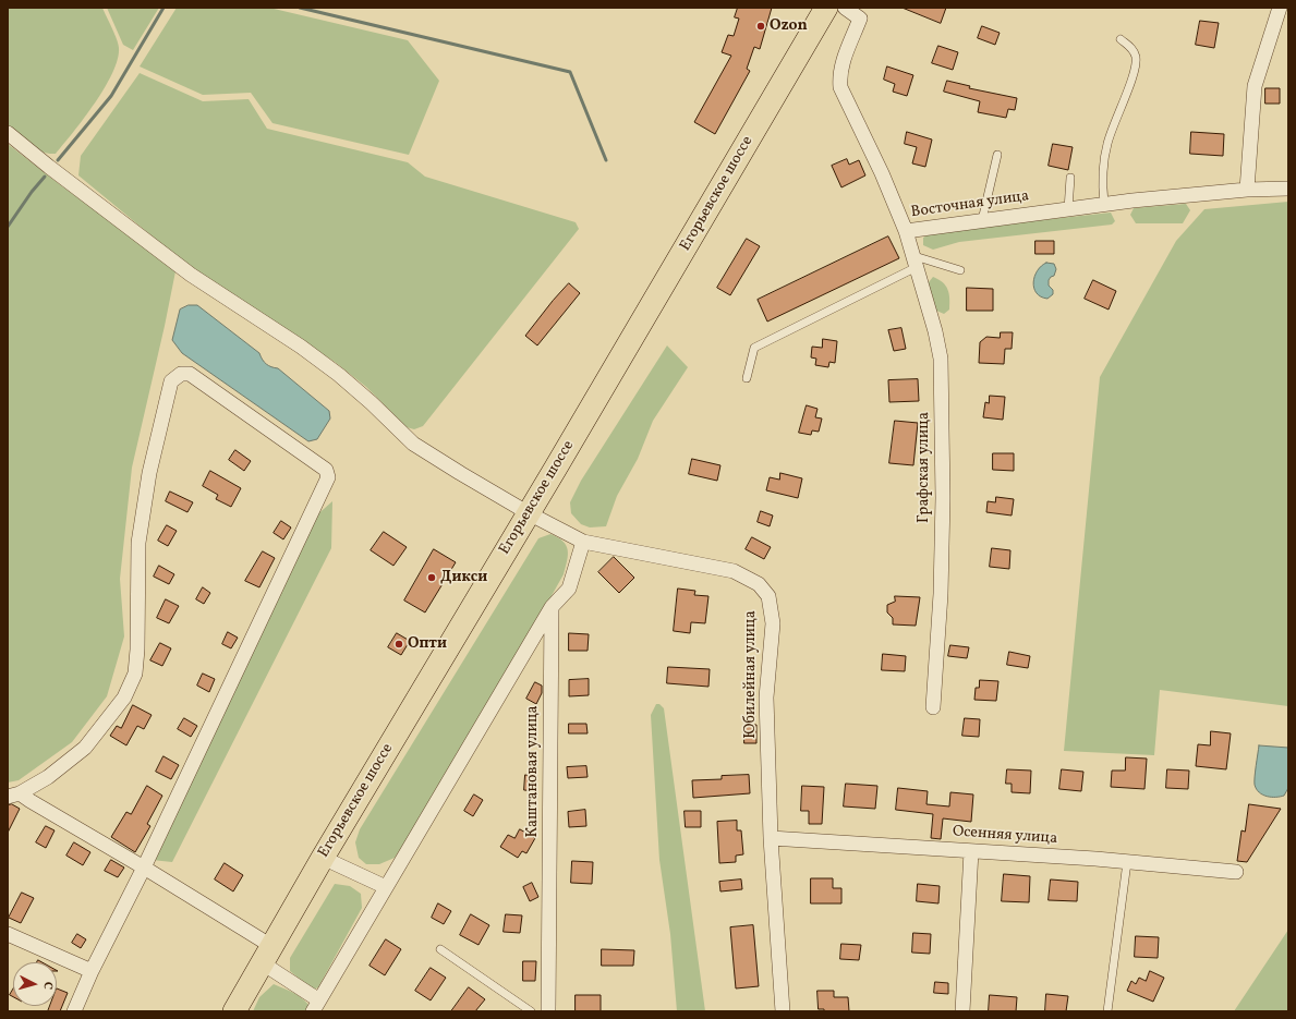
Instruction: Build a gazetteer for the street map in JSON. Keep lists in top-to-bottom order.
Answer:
{
  "streets": {
    "main road": ["Егорьевское шоссе"],
    "street": [
      "Восточная улица",
      "Графская улица",
      "Юбилейная улица",
      "Каштановая улица",
      "Осенняя улица"
    ]
  },
  "crossings": [
    ["Егорьевское шоссе", "Юбилейная улица"],
    ["Восточная улица", "Графская улица"],
    ["Юбилейная улица", "Осенняя улица"]
  ],
  "places": ["Ozon", "Дикси", "Опти"],
  "north": "right"
}
